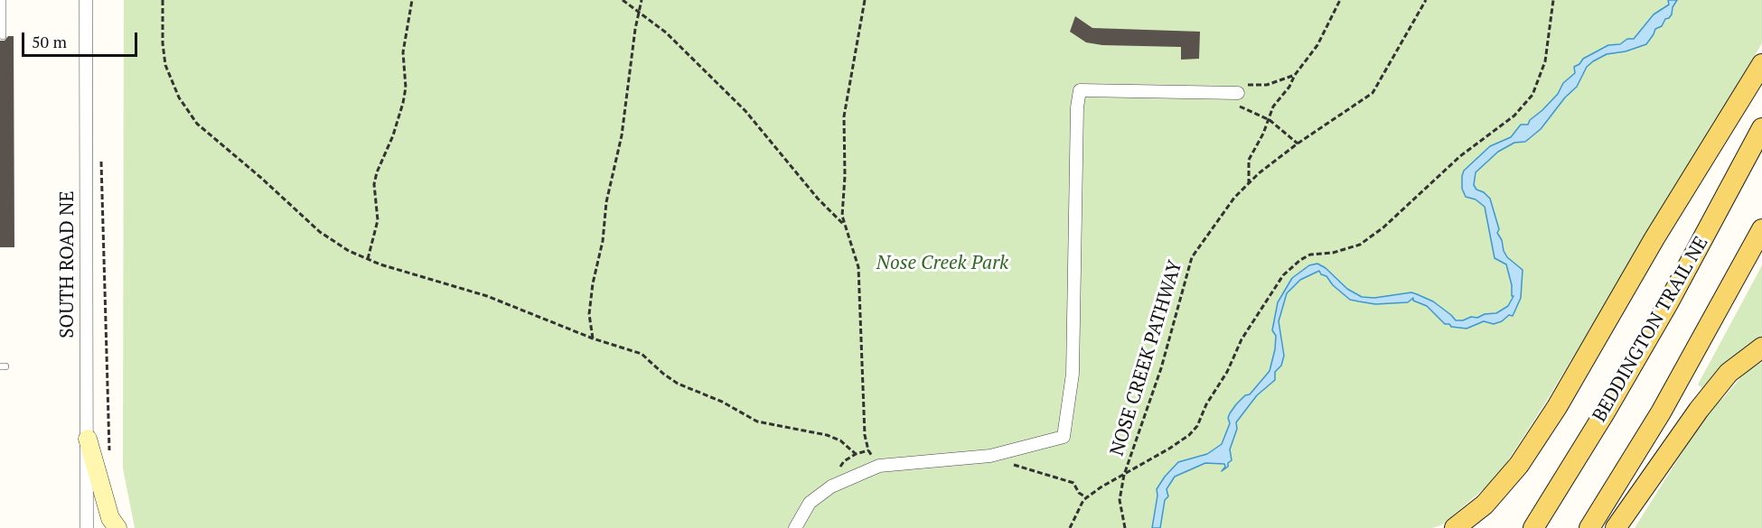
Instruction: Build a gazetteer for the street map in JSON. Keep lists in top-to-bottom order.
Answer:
{
  "streets": {
    "main road": ["BEDDINGTON TRAIL NE"],
    "street": ["SOUTH ROAD NE"],
    "path": ["NOSE CREEK PATHWAY"]
  },
  "parks": ["Nose Creek Park"],
  "scale_bar": "50 m"
}
